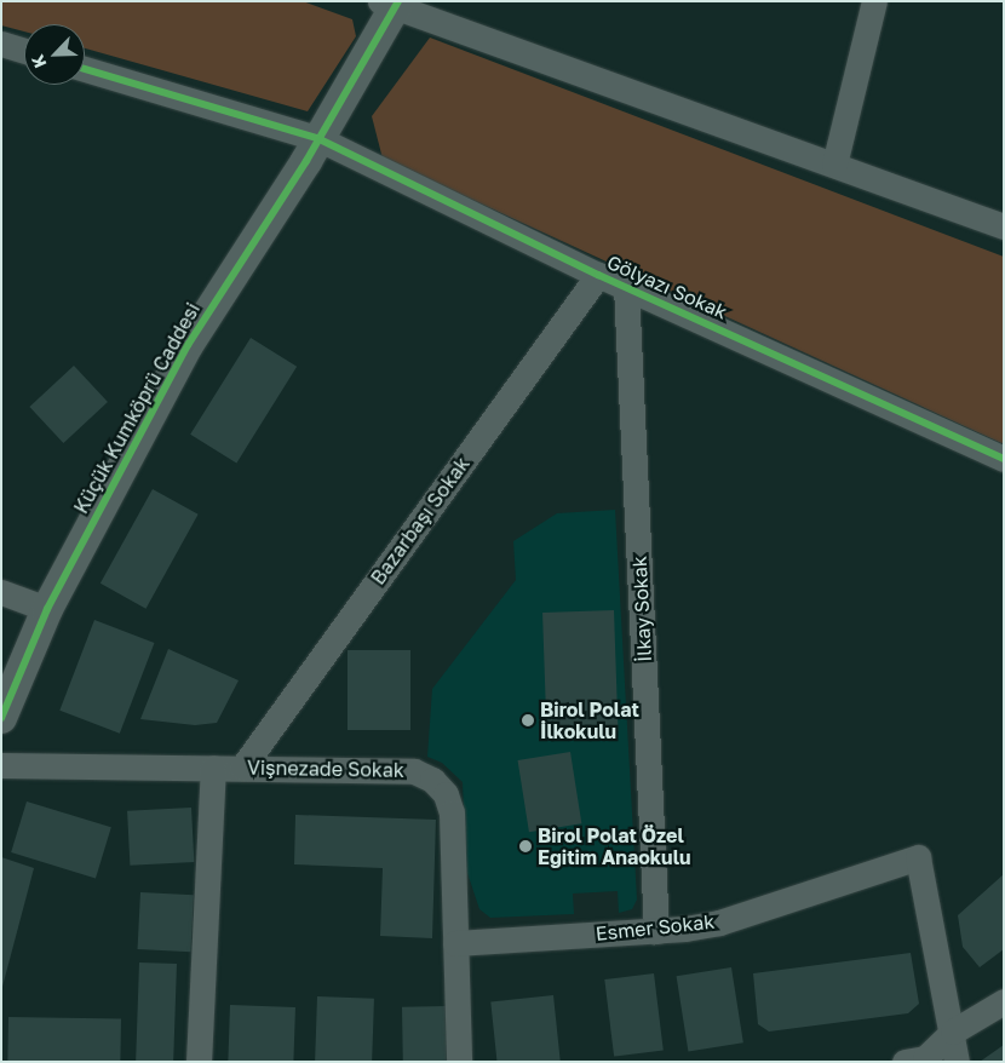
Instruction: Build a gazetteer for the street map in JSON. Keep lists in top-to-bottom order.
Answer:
{
  "streets": {
    "street": [
      "Gölyazı Sokak",
      "Küçük Kumköprü Caddesi",
      "Bazarbaşı Sokak",
      "İlkay Sokak",
      "Vişnezade Sokak",
      "Esmer Sokak"
    ]
  },
  "crossings": [
    ["Gölyazı Sokak", "Küçük Kumköprü Caddesi"],
    ["Gölyazı Sokak", "Bazarbaşı Sokak"],
    ["Gölyazı Sokak", "İlkay Sokak"],
    ["Bazarbaşı Sokak", "Vişnezade Sokak"],
    ["İlkay Sokak", "Esmer Sokak"],
    ["Vişnezade Sokak", "Esmer Sokak"]
  ],
  "places": ["Birol Polat İlkokulu", "Birol Polat Özel Eğitim Anaokulu"],
  "north": "bottom left"
}
